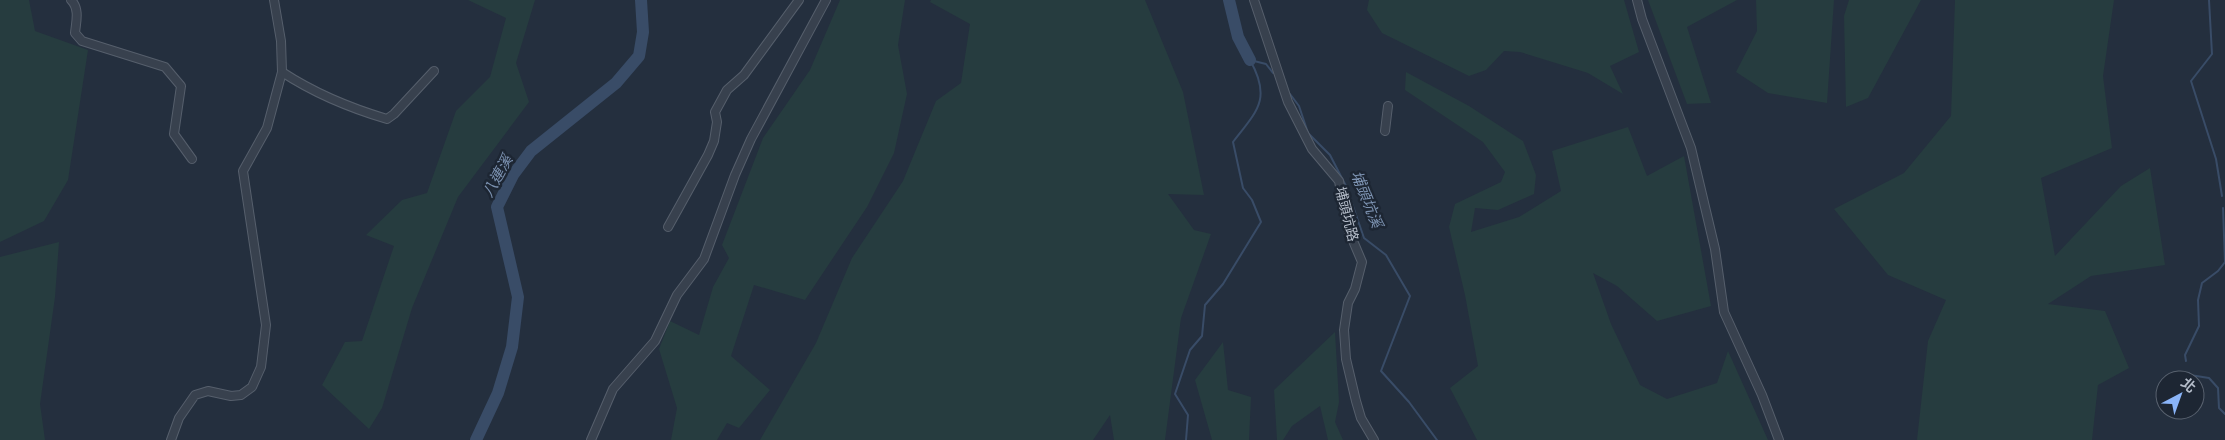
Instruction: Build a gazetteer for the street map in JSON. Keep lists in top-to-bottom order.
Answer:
{
  "streets": {
    "street": ["埔頭坑路"]
  },
  "water": ["八連溪", "埔頭坑溪"],
  "north": "top right"
}
